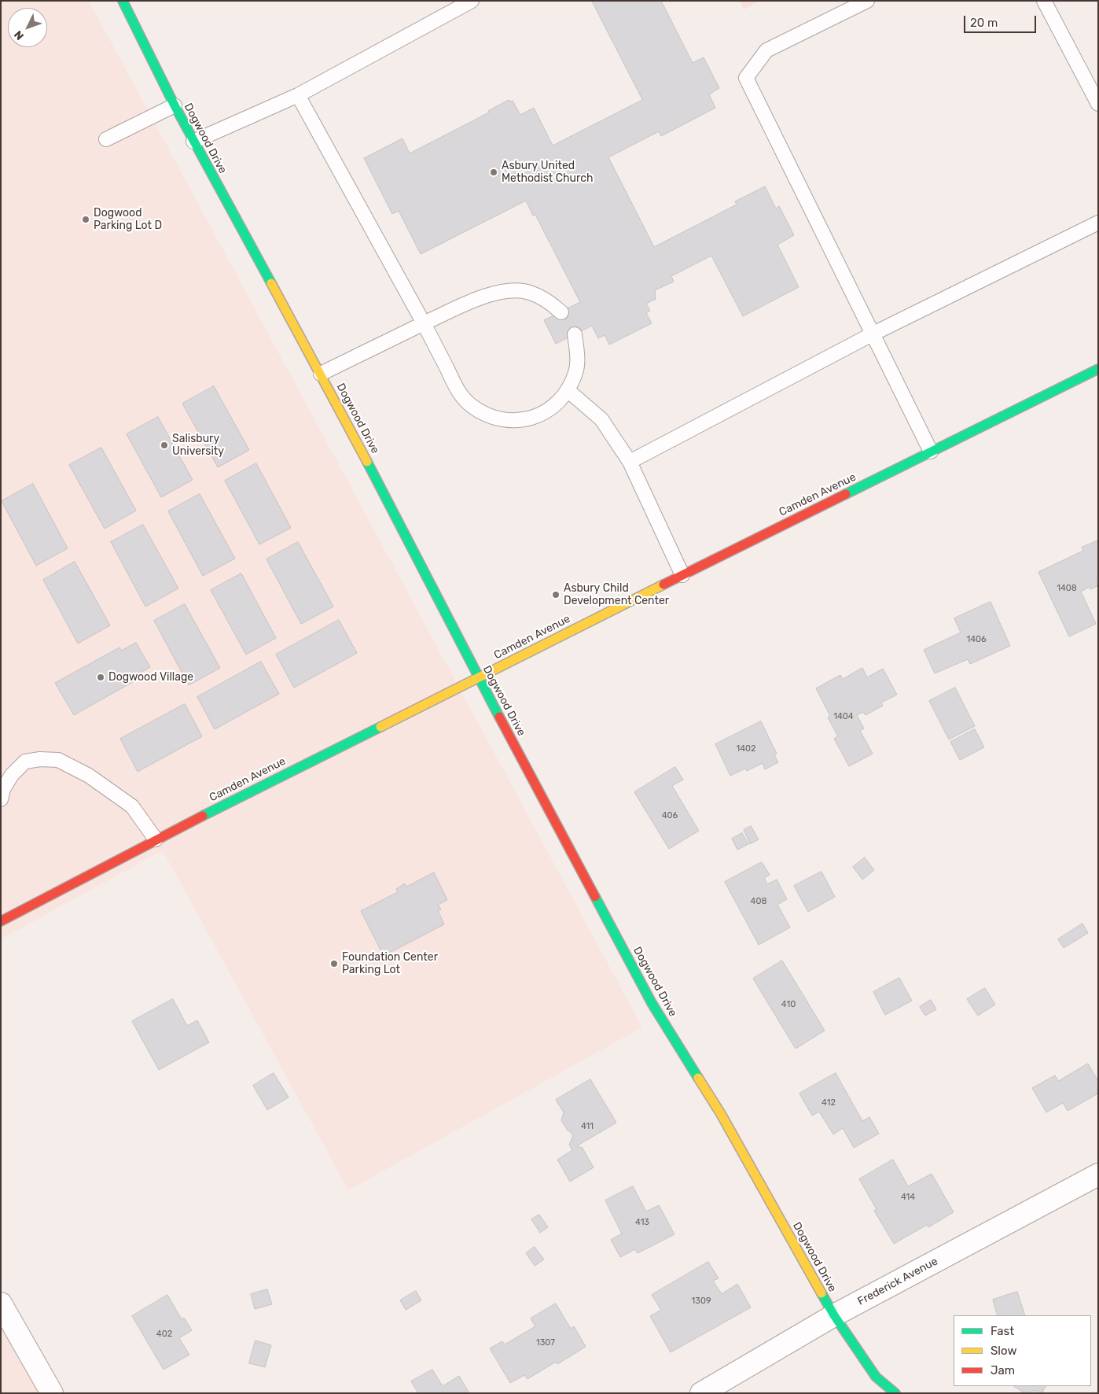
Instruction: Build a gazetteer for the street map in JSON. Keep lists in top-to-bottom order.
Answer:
{
  "streets": {
    "street": ["Dogwood Drive", "Camden Avenue", "Frederick Avenue"]
  },
  "crossings": [
    ["Dogwood Drive", "Camden Avenue"],
    ["Dogwood Drive", "Frederick Avenue"]
  ],
  "places": [
    "Asbury United Methodist Church",
    "Dogwood Parking Lot D",
    "Salisbury University",
    "Asbury Child Development Center",
    "Dogwood Village",
    "Foundation Center Parking Lot"
  ],
  "house_numbers": [
    "1408",
    "1406",
    "1404",
    "1402",
    "406",
    "408",
    "410",
    "412",
    "411",
    "414",
    "413",
    "1309",
    "402",
    "1307"
  ],
  "legend": ["Fast", "Slow", "Jam"],
  "scale_bar": "20 m",
  "north": "bottom left"
}
